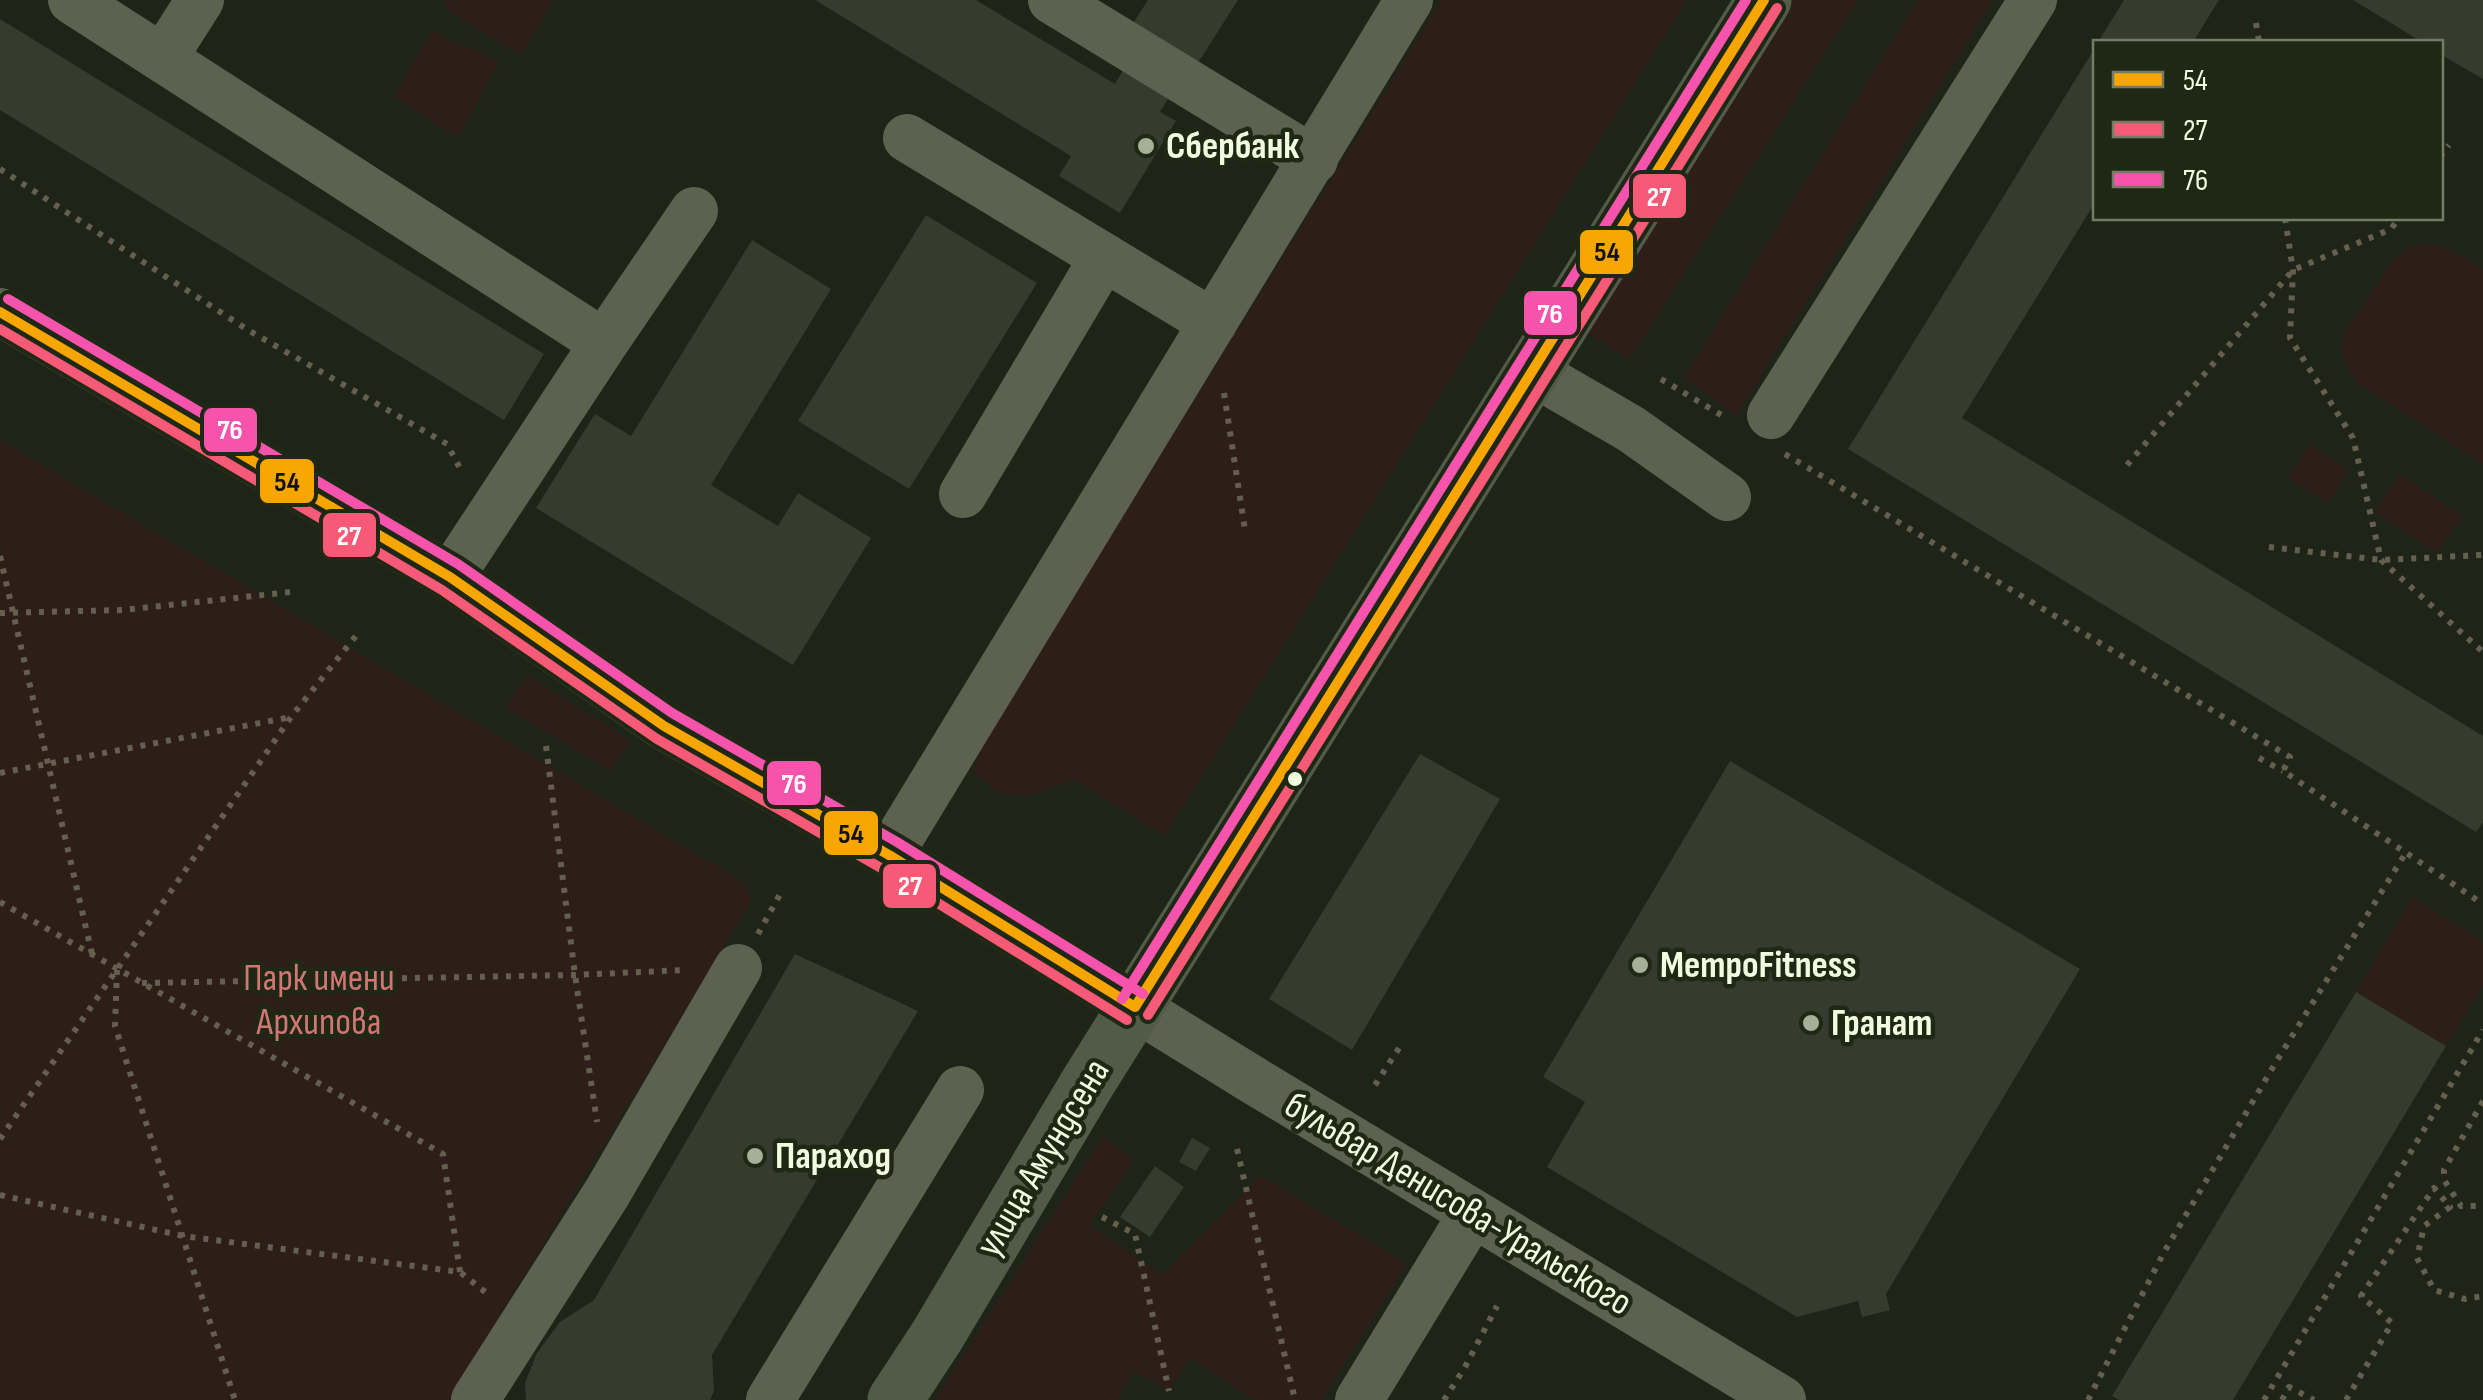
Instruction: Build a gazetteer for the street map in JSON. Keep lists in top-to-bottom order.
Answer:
{
  "streets": {
    "main road": ["улица Амундсена"],
    "street": ["бульвар Денисова-Уральского"]
  },
  "crossings": [
    ["улица Амундсена", "бульвар Денисова-Уральского"]
  ],
  "parks": ["Парк имени Архипова"],
  "places": [
    "Сбербанк",
    "МетроFitness",
    "Гранат",
    "Параход"
  ],
  "lines": ["transit line 54", "transit line 76", "transit line 27"],
  "legend": ["54", "27", "76"]
}
